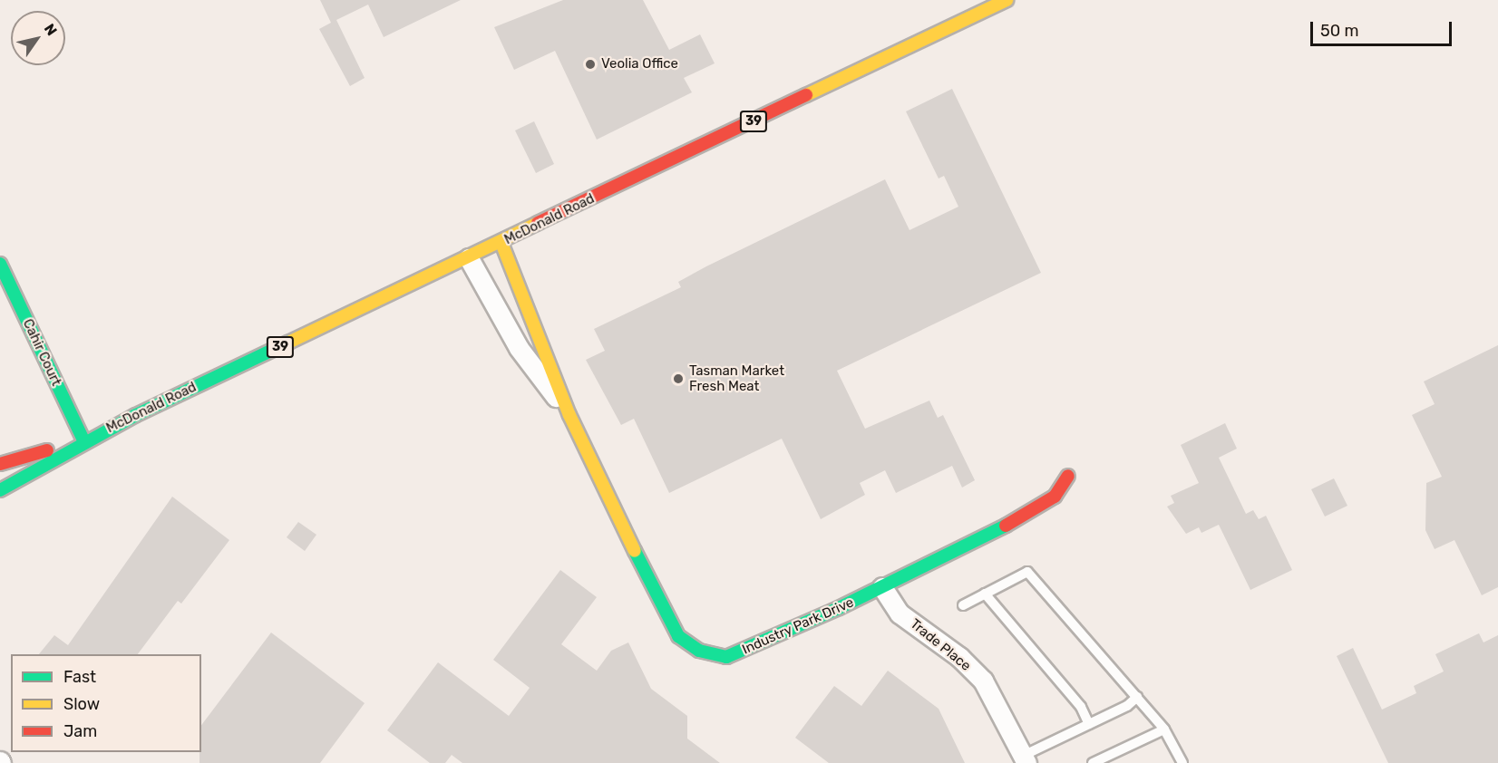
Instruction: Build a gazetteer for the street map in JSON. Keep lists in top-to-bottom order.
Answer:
{
  "streets": {
    "main road": [
      "39",
      "McDonald Road",
      "Cahir Court",
      "Industry Park Drive"
    ],
    "street": ["Trade Place"]
  },
  "crossings": [
    ["McDonald Road", "Cahir Court"],
    ["McDonald Road", "Industry Park Drive"],
    ["Industry Park Drive", "Trade Place"]
  ],
  "places": ["Veolia Office", "Tasman Market Fresh Meat"],
  "legend": ["Fast", "Slow", "Jam"],
  "scale_bar": "50 m",
  "north": "top right"
}
